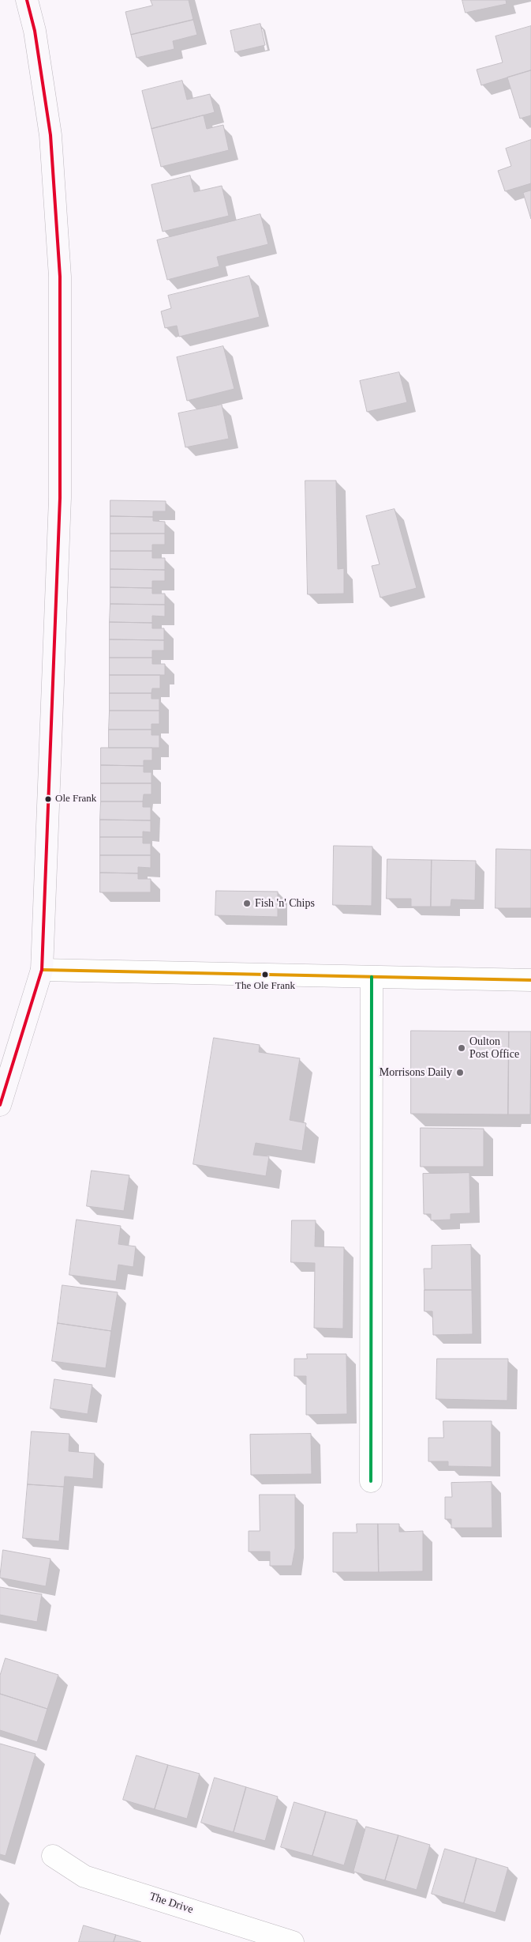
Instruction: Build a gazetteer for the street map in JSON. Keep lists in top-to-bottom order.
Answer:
{
  "streets": {
    "street": ["The Drive"]
  },
  "places": [
    "Ole Frank",
    "Fish 'n' Chips",
    "The Ole Frank",
    "Oulton Post Office",
    "Morrisons Daily"
  ]
}
